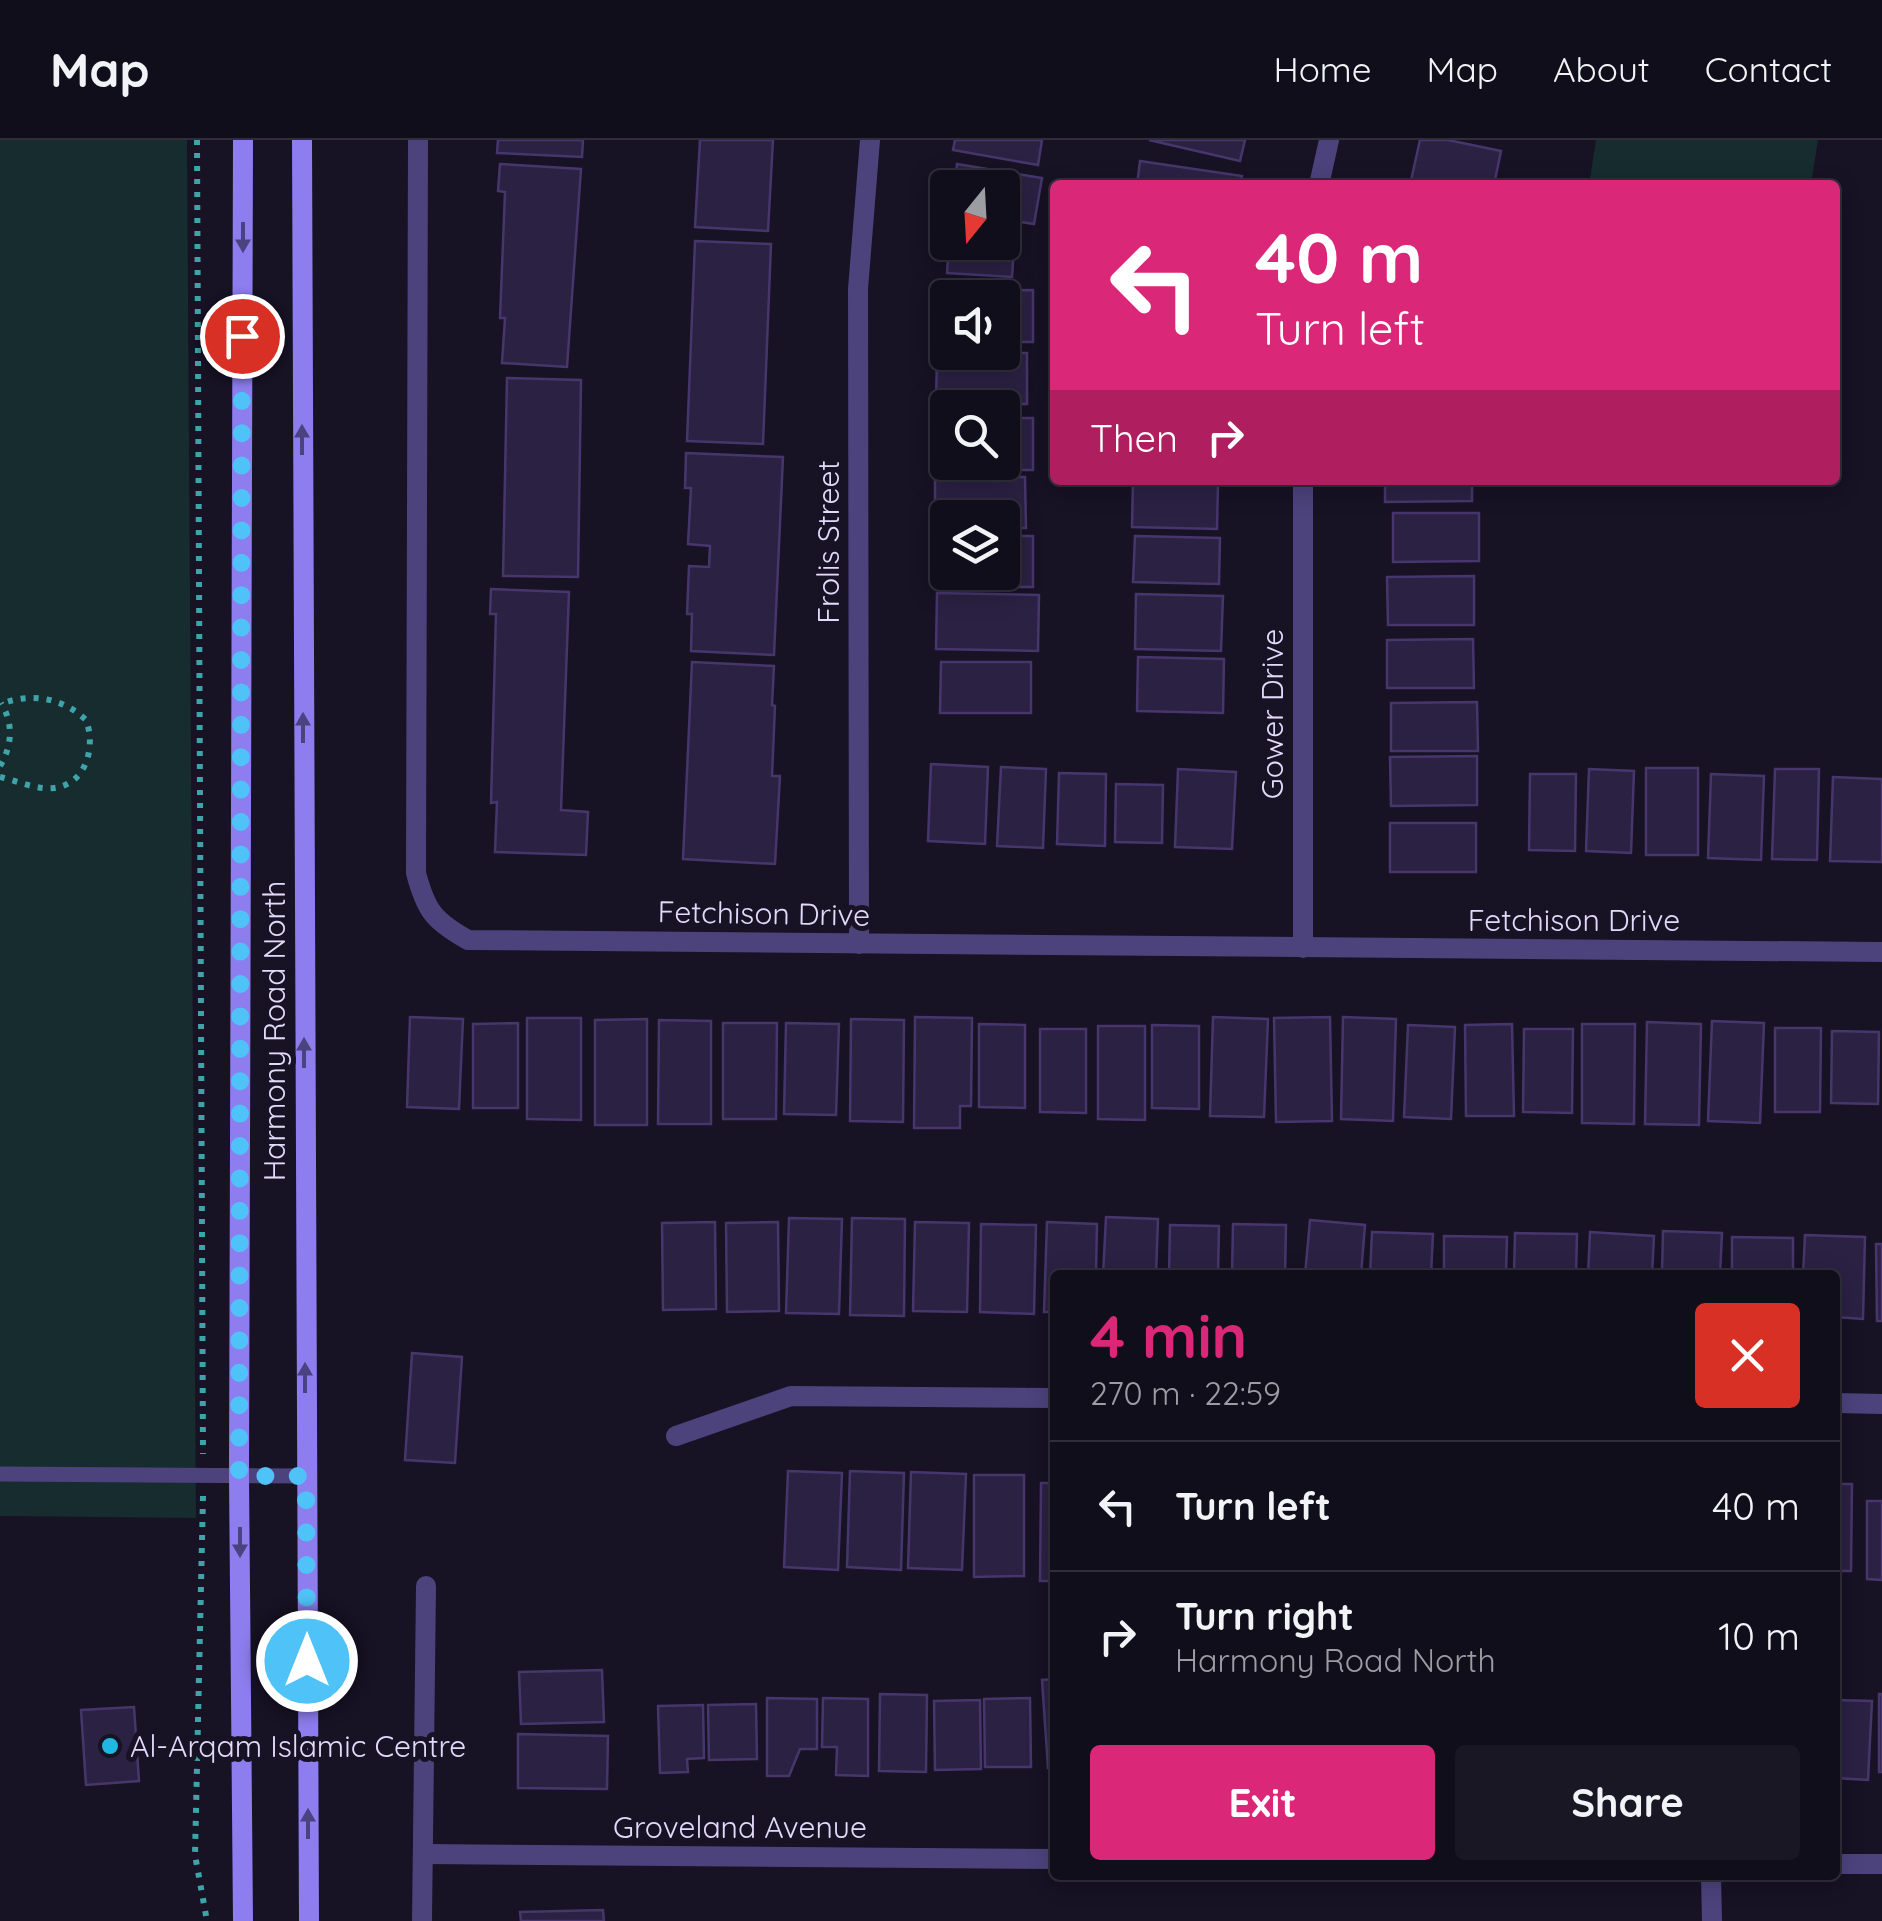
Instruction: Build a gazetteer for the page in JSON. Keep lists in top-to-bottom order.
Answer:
{
  "streets": {
    "main road": ["Harmony Road North"],
    "street": [
      "Frolis Street",
      "Gower Drive",
      "Fetchison Drive",
      "Groveland Avenue"
    ]
  },
  "crossings": [
    ["Frolis Street", "Fetchison Drive"],
    ["Gower Drive", "Fetchison Drive"]
  ],
  "places": ["Al-Arqam Islamic Centre"],
  "north": "bottom",
  "page": {
    "header": "Map",
    "nav": [
      "Home",
      "Map",
      "About",
      "Contact"
    ],
    "turn": ["40 m", "Turn left"],
    "then": "Then",
    "heading": ["4 min", "270 m · 22:59"],
    "list": [
      {
        "name": "Turn left",
        "value": "40 m"
      },
      {
        "name": "Turn right",
        "note": "Harmony Road North",
        "value": "10 m"
      }
    ],
    "buttons": ["Exit", "Share"]
  }
}
